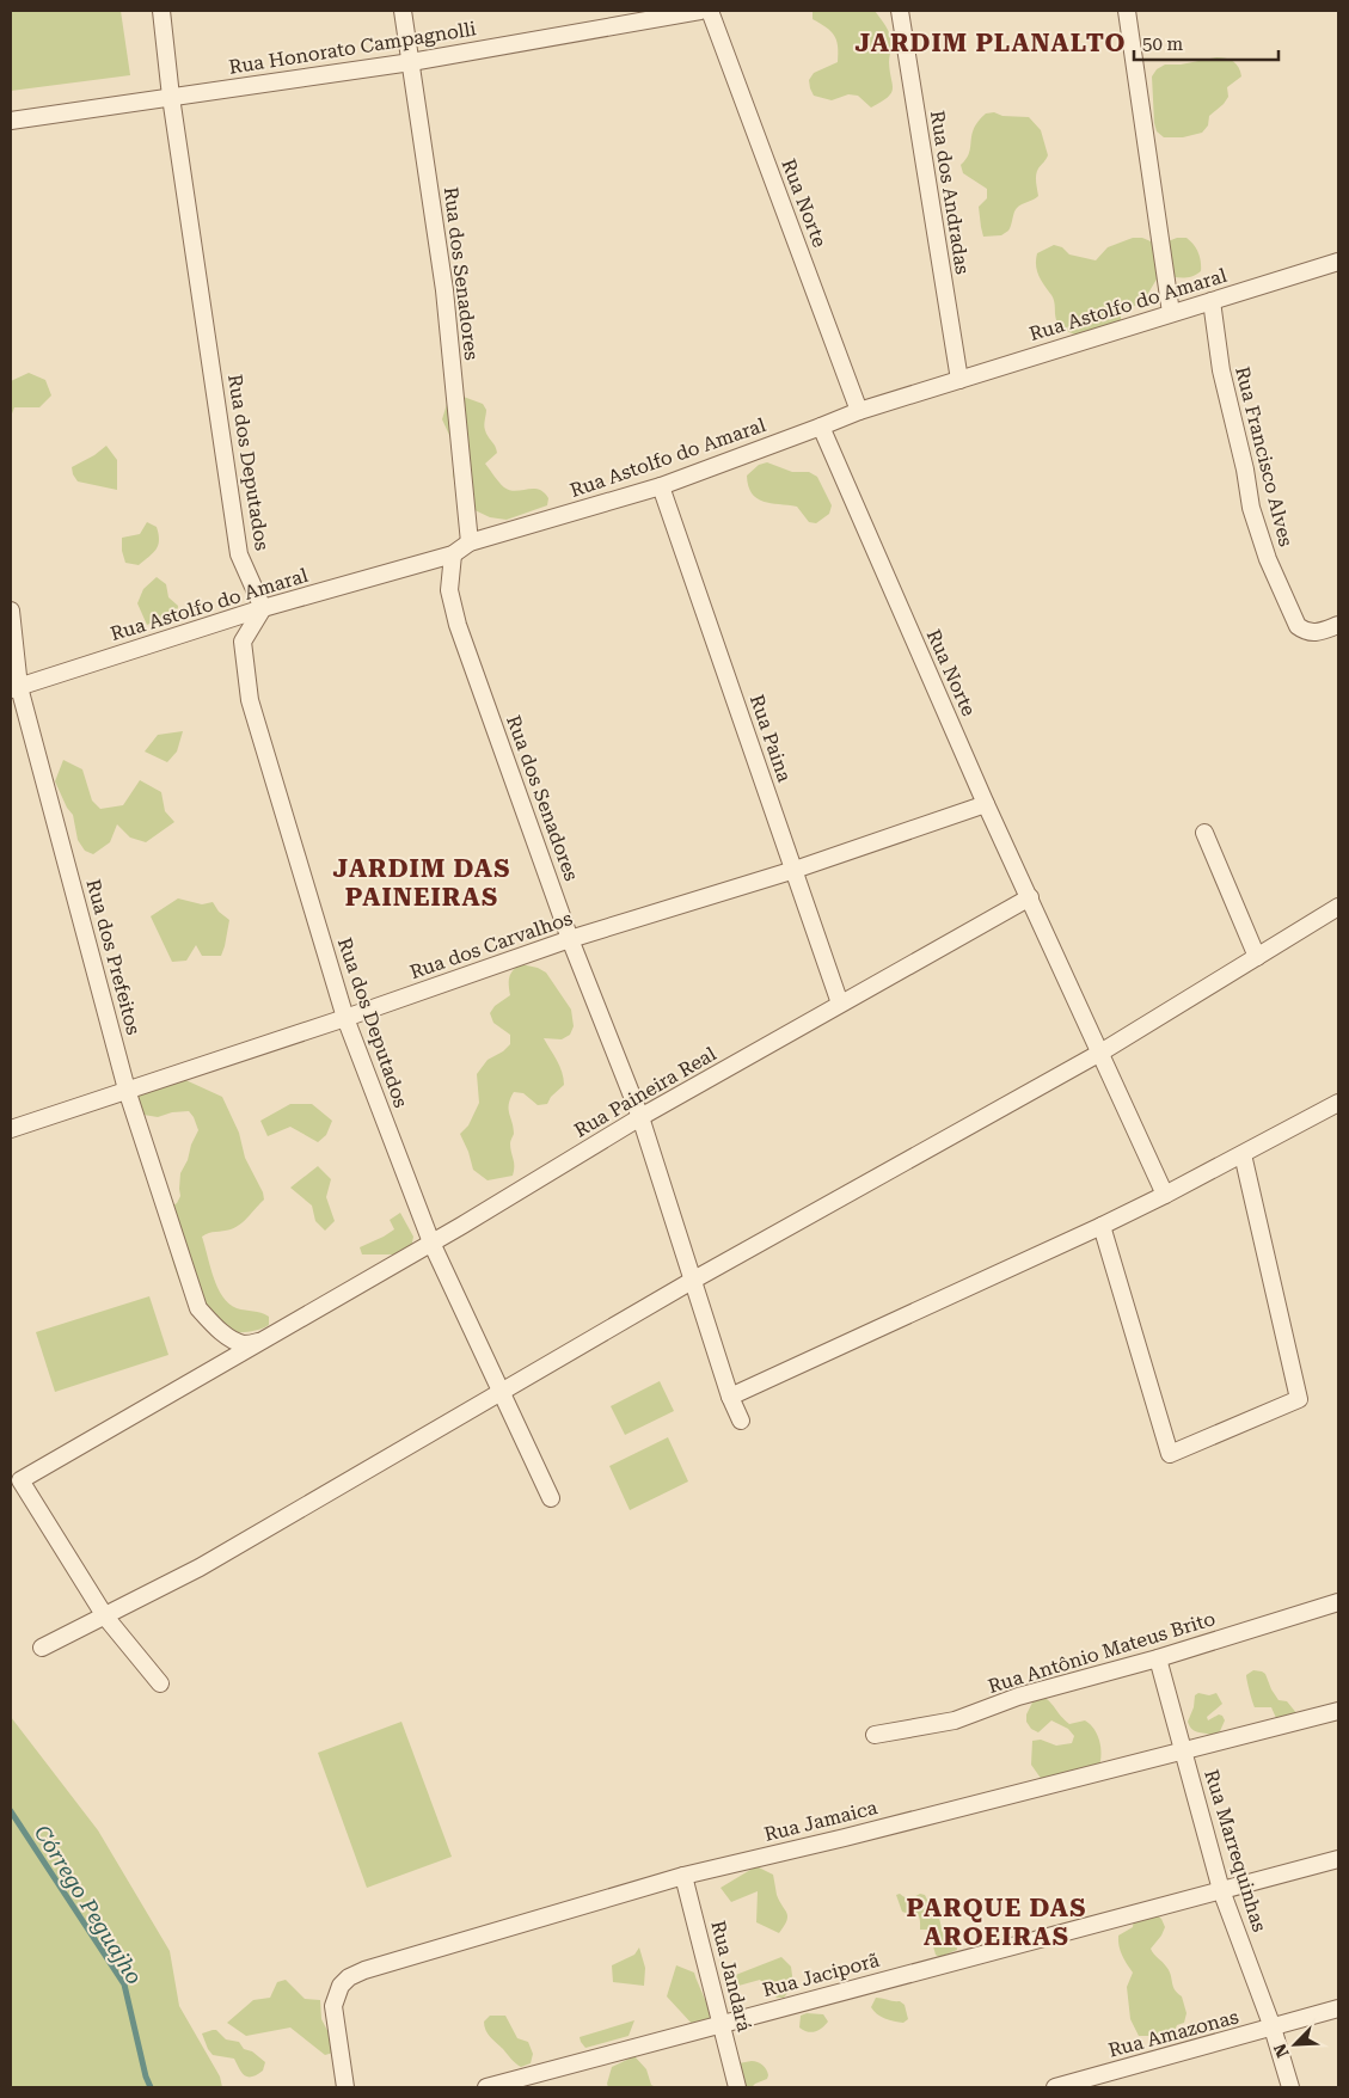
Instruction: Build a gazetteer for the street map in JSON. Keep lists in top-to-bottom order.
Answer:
{
  "streets": {
    "street": [
      "Rua Honorato Campagnolli",
      "Rua dos Andradas",
      "Rua Norte",
      "Rua dos Senadores",
      "Rua Astolfo do Amaral",
      "Rua Francisco Alves",
      "Rua dos Deputados",
      "Rua Paina",
      "Rua dos Carvalhos",
      "Rua dos Prefeitos",
      "Rua Paineira Real",
      "Rua Antônio Mateus Brito",
      "Rua Jamaica",
      "Rua Marrequinhas",
      "Rua Jaciporã",
      "Rua Jandará",
      "Rua Amazonas"
    ]
  },
  "crossings": [
    ["Rua Honorato Campagnolli", "Rua dos Senadores"],
    ["Rua Honorato Campagnolli", "Rua dos Deputados"],
    ["Rua dos Andradas", "Rua Astolfo do Amaral"],
    ["Rua Norte", "Rua Astolfo do Amaral"],
    ["Rua Norte", "Rua dos Carvalhos"],
    ["Rua dos Senadores", "Rua Astolfo do Amaral"],
    ["Rua dos Senadores", "Rua dos Carvalhos"],
    ["Rua dos Senadores", "Rua Paineira Real"],
    ["Rua Astolfo do Amaral", "Rua Francisco Alves"],
    ["Rua Astolfo do Amaral", "Rua dos Deputados"],
    ["Rua Astolfo do Amaral", "Rua Paina"],
    ["Rua Astolfo do Amaral", "Rua dos Prefeitos"],
    ["Rua dos Deputados", "Rua dos Carvalhos"],
    ["Rua dos Deputados", "Rua Paineira Real"],
    ["Rua Paina", "Rua dos Carvalhos"],
    ["Rua Paina", "Rua Paineira Real"],
    ["Rua dos Carvalhos", "Rua dos Prefeitos"],
    ["Rua dos Prefeitos", "Rua Paineira Real"],
    ["Rua Antônio Mateus Brito", "Rua Marrequinhas"],
    ["Rua Jamaica", "Rua Marrequinhas"],
    ["Rua Jamaica", "Rua Jandará"],
    ["Rua Marrequinhas", "Rua Jaciporã"],
    ["Rua Marrequinhas", "Rua Amazonas"],
    ["Rua Jaciporã", "Rua Jandará"]
  ],
  "districts": ["JARDIM PLANALTO", "JARDIM DAS PAINEIRAS", "PARQUE DAS AROEIRAS"],
  "water": ["Córrego Peguajho"],
  "scale_bar": "50 m",
  "north": "bottom left"
}
